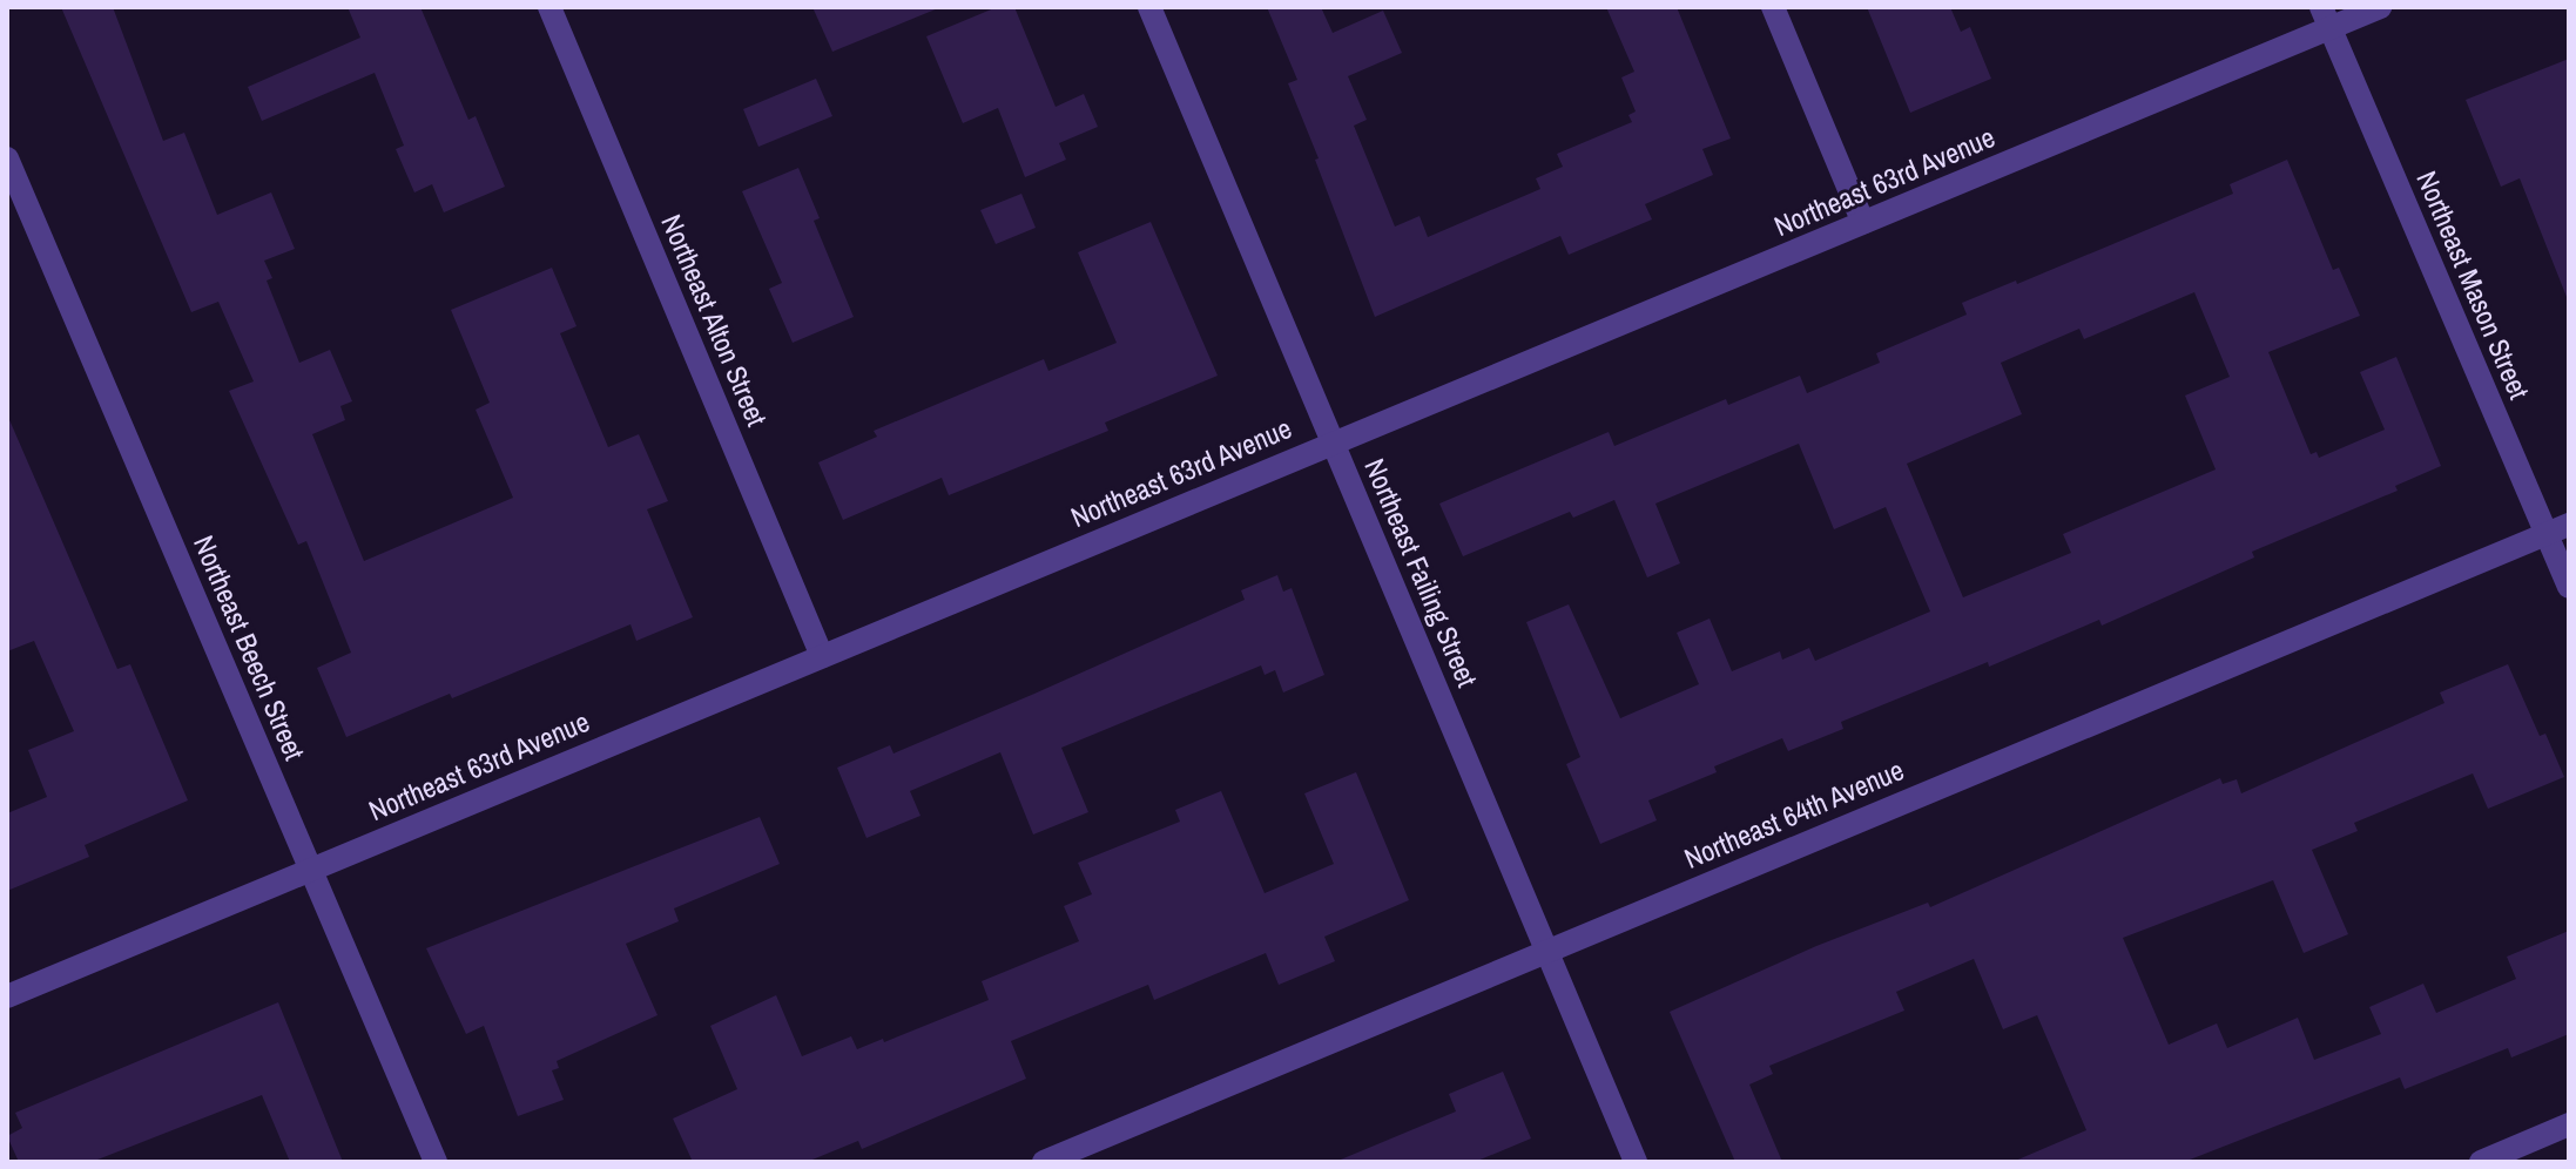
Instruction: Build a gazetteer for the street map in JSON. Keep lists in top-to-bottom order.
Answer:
{
  "streets": {
    "street": [
      "Northeast 63rd Avenue",
      "Northeast Mason Street",
      "Northeast Alton Street",
      "Northeast Failing Street",
      "Northeast Beech Street",
      "Northeast 64th Avenue"
    ]
  },
  "crossings": [
    ["Northeast 63rd Avenue", "Northeast Mason Street"],
    ["Northeast 63rd Avenue", "Northeast Alton Street"],
    ["Northeast 63rd Avenue", "Northeast Failing Street"],
    ["Northeast 63rd Avenue", "Northeast Beech Street"],
    ["Northeast Mason Street", "Northeast 64th Avenue"],
    ["Northeast Failing Street", "Northeast 64th Avenue"]
  ]
}
